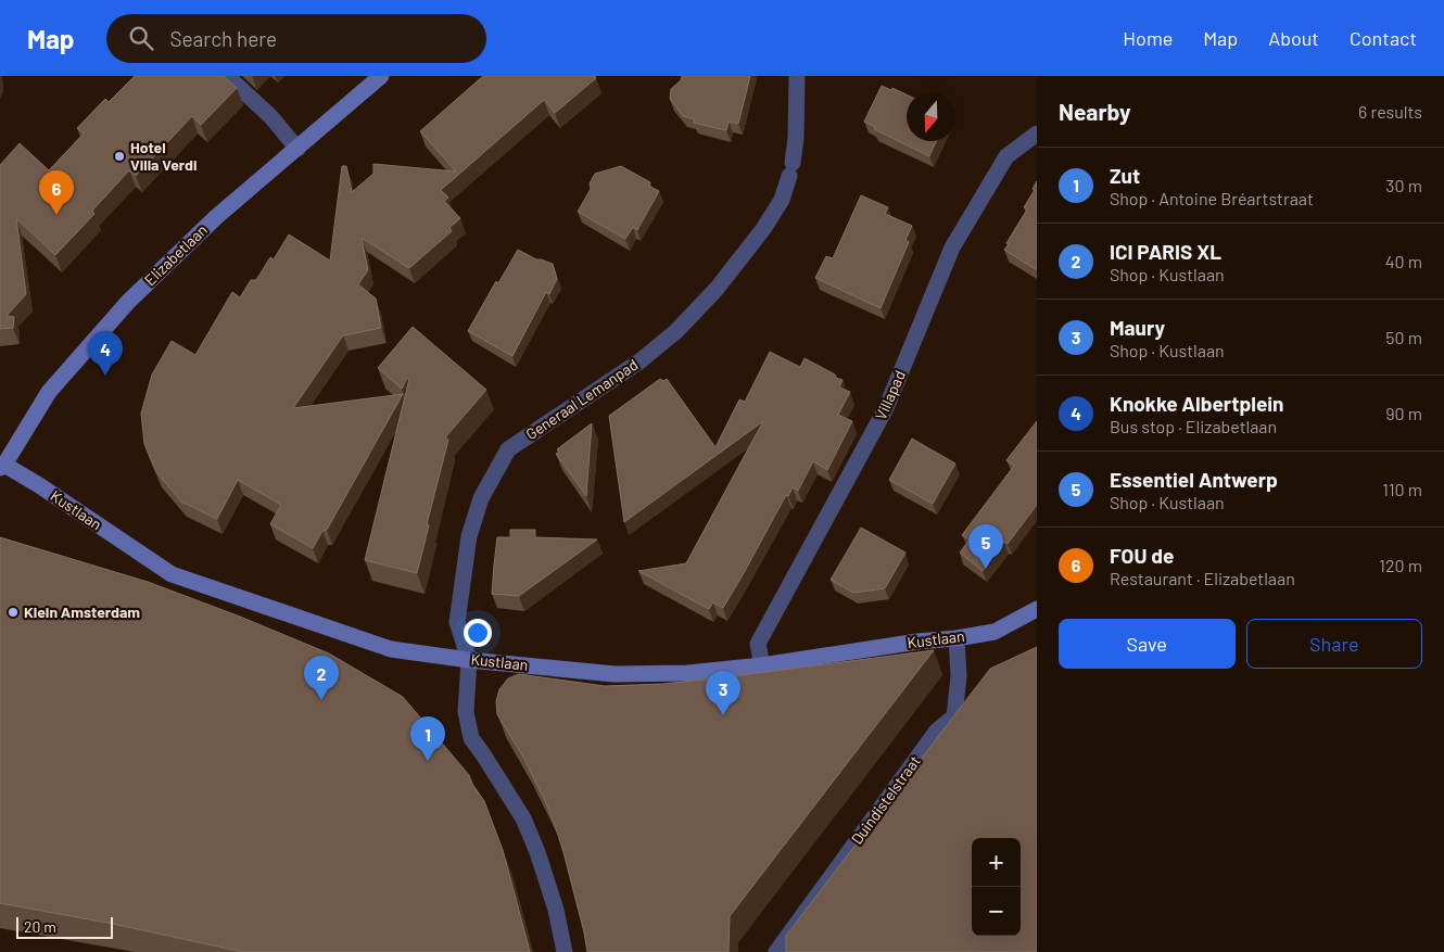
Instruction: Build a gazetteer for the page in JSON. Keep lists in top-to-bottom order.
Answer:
{
  "streets": {
    "street": [
      "Elizabetlaan",
      "Villapad",
      "Generaal Lemanpad",
      "Kustlaan",
      "Duindistelstraat"
    ]
  },
  "crossings": [
    ["Elizabetlaan", "Kustlaan"],
    ["Villapad", "Kustlaan"],
    ["Generaal Lemanpad", "Kustlaan"],
    ["Kustlaan", "Duindistelstraat"]
  ],
  "places": ["Hotel Villa Verdi", "Klein Amsterdam"],
  "scale_bar": "20 m",
  "north": "bottom",
  "page": {
    "header": "Map",
    "search": "Search here",
    "nav": [
      "Home",
      "Map",
      "About",
      "Contact"
    ],
    "heading": ["Nearby", "6 results"],
    "list": [
      {
        "mark": "1",
        "name": "Zut",
        "note": "Shop · Antoine Bréartstraat",
        "value": "30 m"
      },
      {
        "mark": "2",
        "name": "ICI PARIS XL",
        "note": "Shop · Kustlaan",
        "value": "40 m"
      },
      {
        "mark": "3",
        "name": "Maury",
        "note": "Shop · Kustlaan",
        "value": "50 m"
      },
      {
        "mark": "4",
        "name": "Knokke Albertplein",
        "note": "Bus stop · Elizabetlaan",
        "value": "90 m"
      },
      {
        "mark": "5",
        "name": "Essentiel Antwerp",
        "note": "Shop · Kustlaan",
        "value": "110 m"
      },
      {
        "mark": "6",
        "name": "FOU de",
        "note": "Restaurant · Elizabetlaan",
        "value": "120 m"
      }
    ],
    "pins": [
      "6",
      "4",
      "5",
      "2",
      "3",
      "1"
    ],
    "buttons": ["Save", "Share"],
    "map_buttons": ["+", "−"],
    "scale": "20 m"
  }
}
